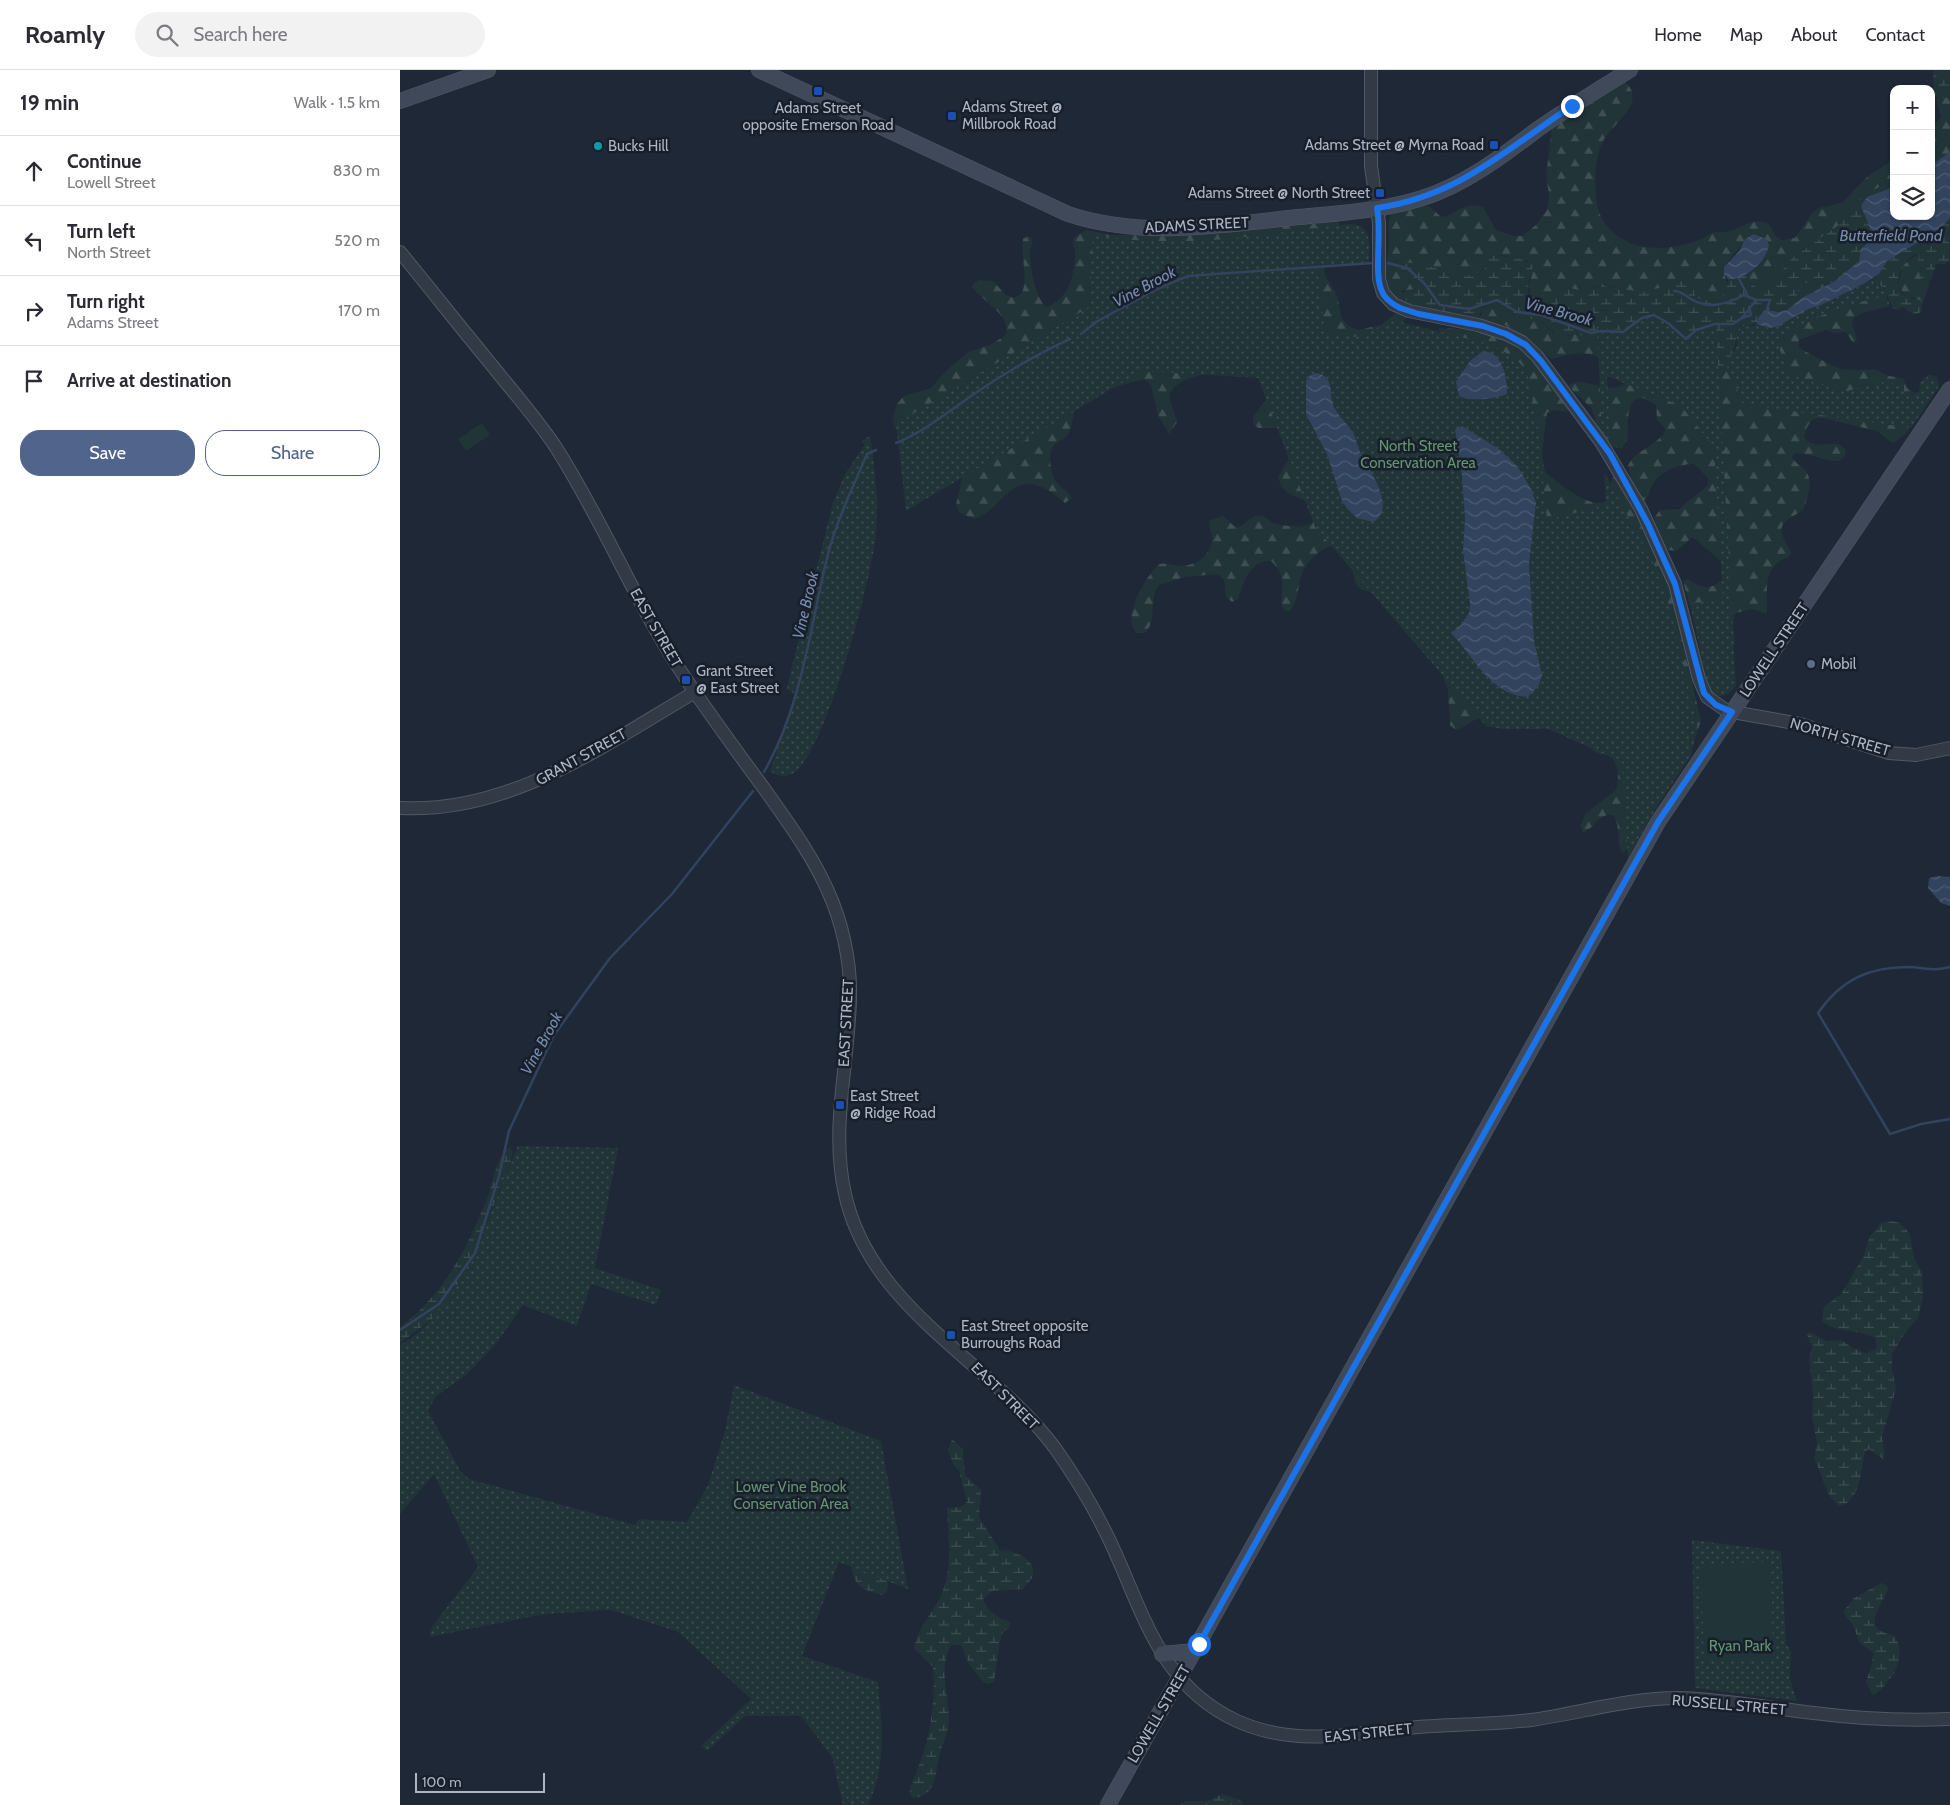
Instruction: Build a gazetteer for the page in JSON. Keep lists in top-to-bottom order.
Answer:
{
  "streets": {
    "main road": ["ADAMS STREET", "LOWELL STREET"],
    "street": [
      "EAST STREET",
      "NORTH STREET",
      "GRANT STREET",
      "RUSSELL STREET"
    ]
  },
  "crossings": [
    ["ADAMS STREET", "NORTH STREET"],
    ["EAST STREET", "LOWELL STREET"],
    ["EAST STREET", "GRANT STREET"],
    ["EAST STREET", "RUSSELL STREET"],
    ["LOWELL STREET", "NORTH STREET"]
  ],
  "water": ["Butterfield Pond", "Vine Brook"],
  "parks": ["North Street Conservation Area", "Lower Vine Brook Conservation Area", "Ryan Park"],
  "places": {
    "transit": [
      "Adams Street opposite Emerson Road",
      "Adams Street @ Millbrook Road",
      "Adams Street @ Myrna Road",
      "Adams Street @ North Street",
      "Grant Street @ East Street",
      "East Street @ Ridge Road",
      "East Street opposite Burroughs Road"
    ],
    "other": ["Bucks Hill", "Mobil"]
  },
  "scale_bar": "100 m",
  "page": {
    "header": "Roamly",
    "search": "Search here",
    "nav": [
      "Home",
      "Map",
      "About",
      "Contact"
    ],
    "heading": ["19 min", "Walk · 1.5 km"],
    "map_buttons": ["+", "−"],
    "list": [
      ["Continue", "Lowell Street", "830 m"],
      ["Turn left", "North Street", "520 m"],
      ["Turn right", "Adams Street", "170 m"],
      "Arrive at destination"
    ],
    "buttons": ["Save", "Share"],
    "scale": "100 m"
  }
}
